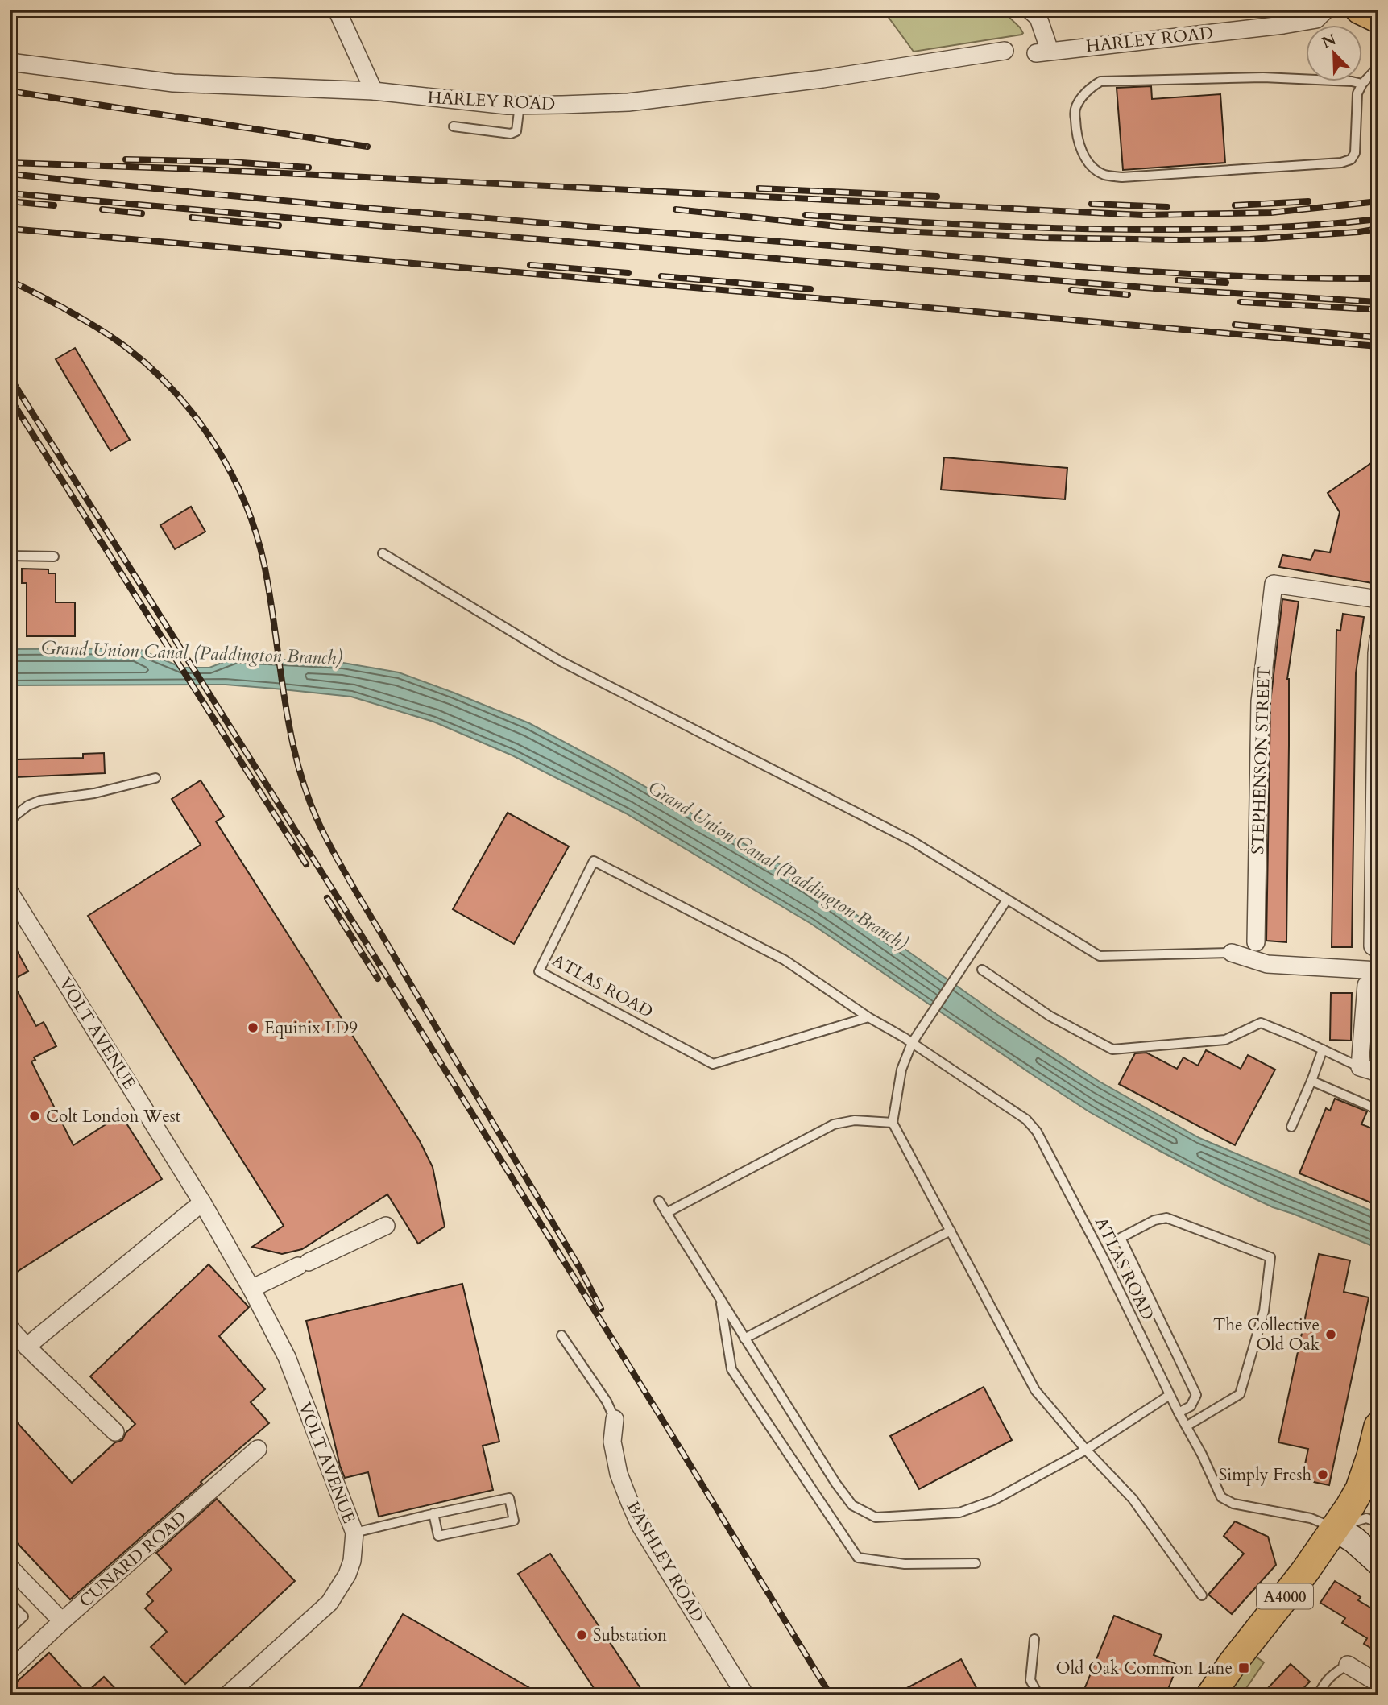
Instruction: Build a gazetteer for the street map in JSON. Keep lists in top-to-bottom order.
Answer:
{
  "streets": {
    "main road": ["A4000"],
    "street": [
      "HARLEY ROAD",
      "STEPHENSON STREET",
      "VOLT AVENUE",
      "CUNARD ROAD",
      "BASHLEY ROAD"
    ],
    "lane": ["ATLAS ROAD"]
  },
  "crossings": [
    ["ATLAS ROAD", "A4000"]
  ],
  "water": ["Grand Union Canal (Paddington Branch)"],
  "places": {
    "other": [
      "Equinix LD9",
      "Colt London West",
      "The Collective Old Oak",
      "Simply Fresh",
      "Substation"
    ],
    "transit": ["Old Oak Common Lane"]
  },
  "north": "top left"
}
